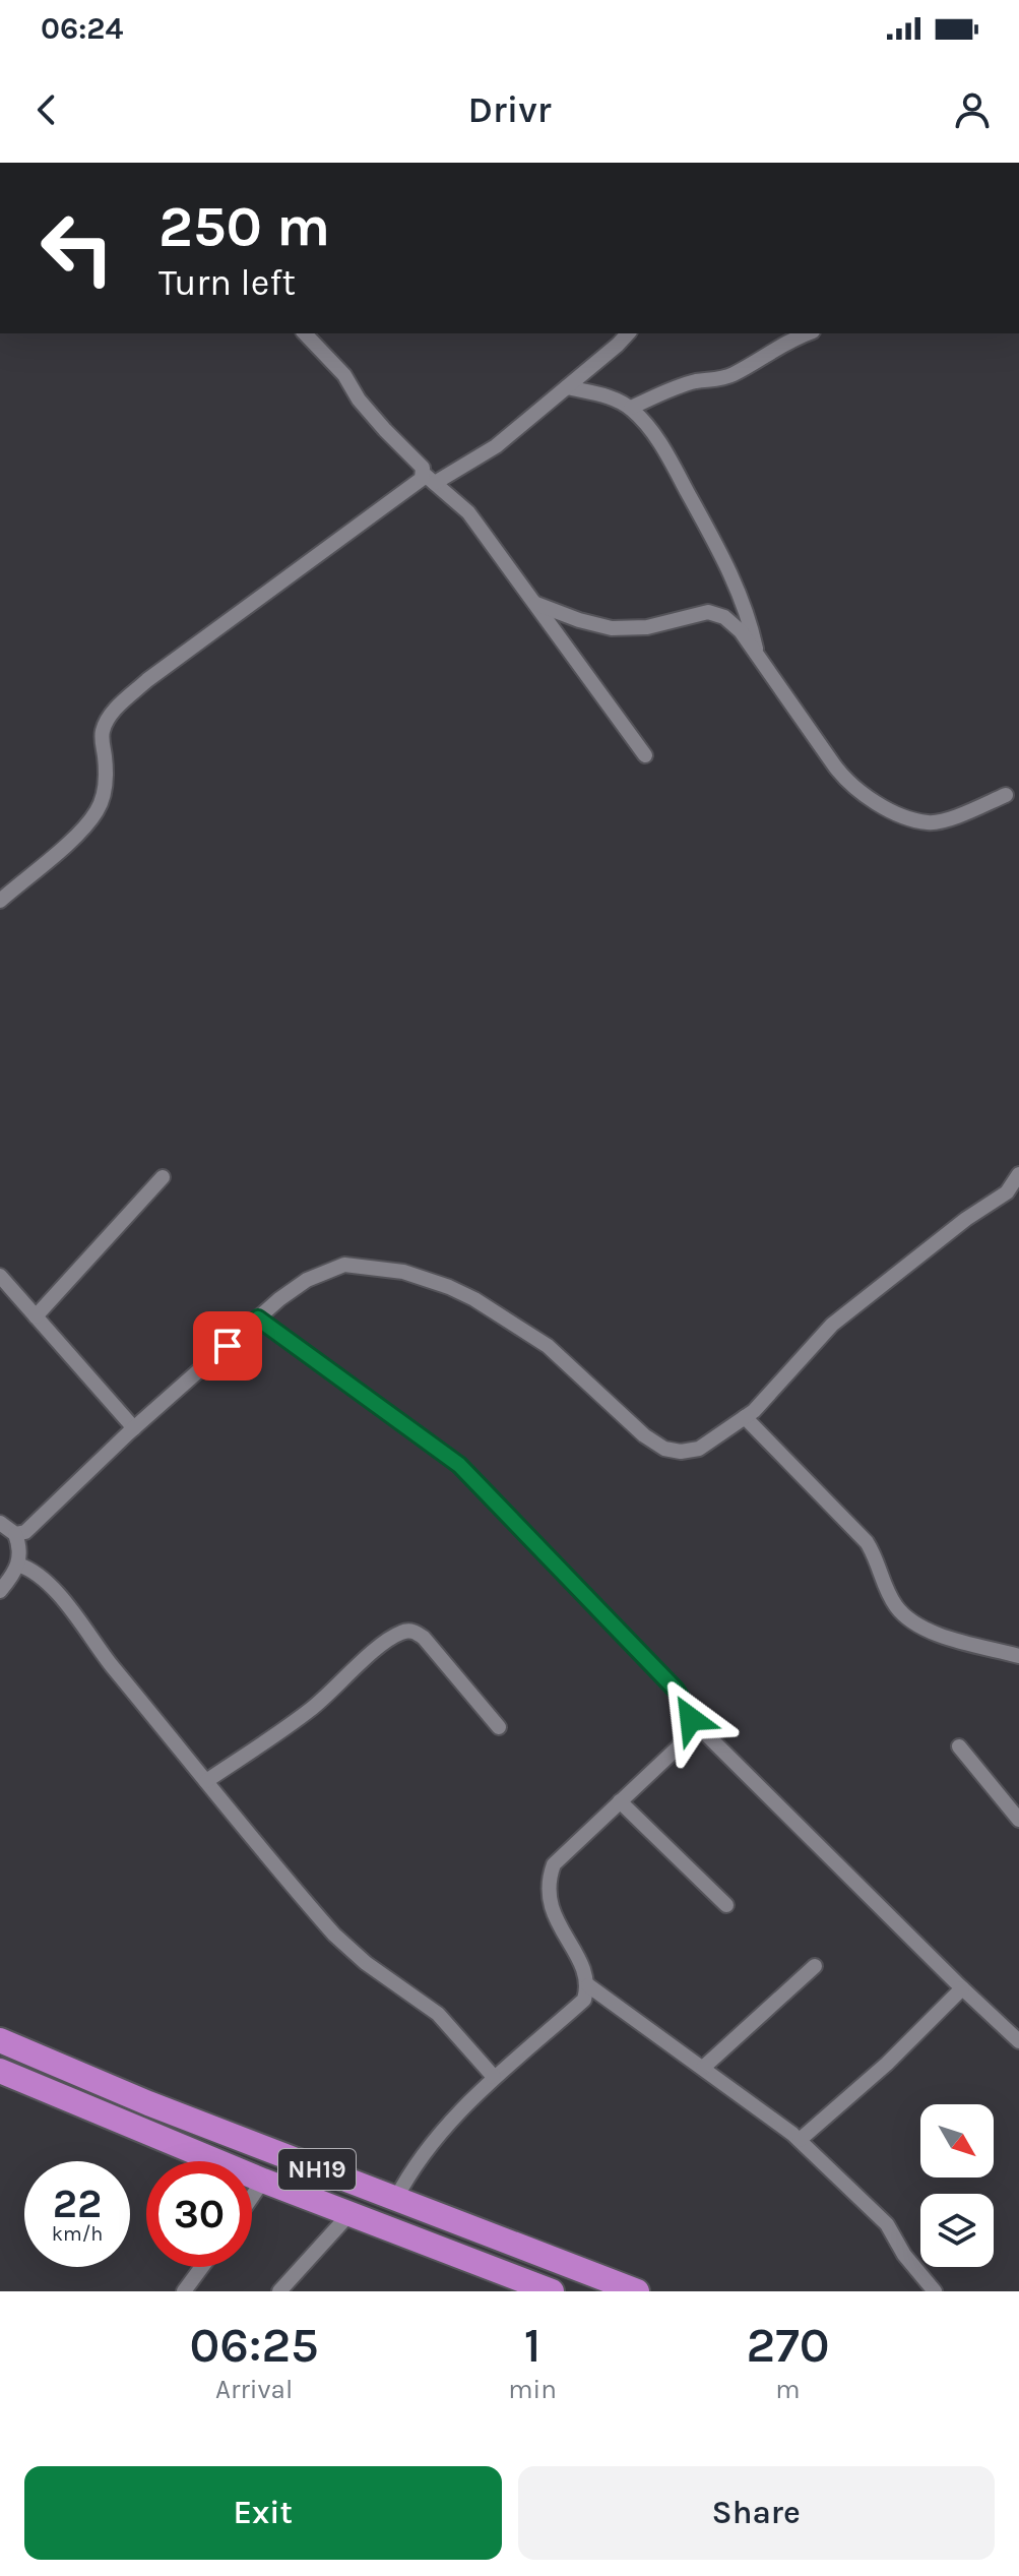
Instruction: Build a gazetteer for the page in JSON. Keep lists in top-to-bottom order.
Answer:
{
  "streets": {
    "highway": ["NH19"]
  },
  "north": "bottom right",
  "page": {
    "status": "06:24",
    "header": "Drivr",
    "turn": ["250 m", "Turn left"],
    "speed": "22 km/h",
    "limit": "30",
    "eta": [
      "06:25",
      "Arrival",
      "1",
      "min",
      "270",
      "m"
    ],
    "buttons": ["Exit", "Share"]
  }
}
